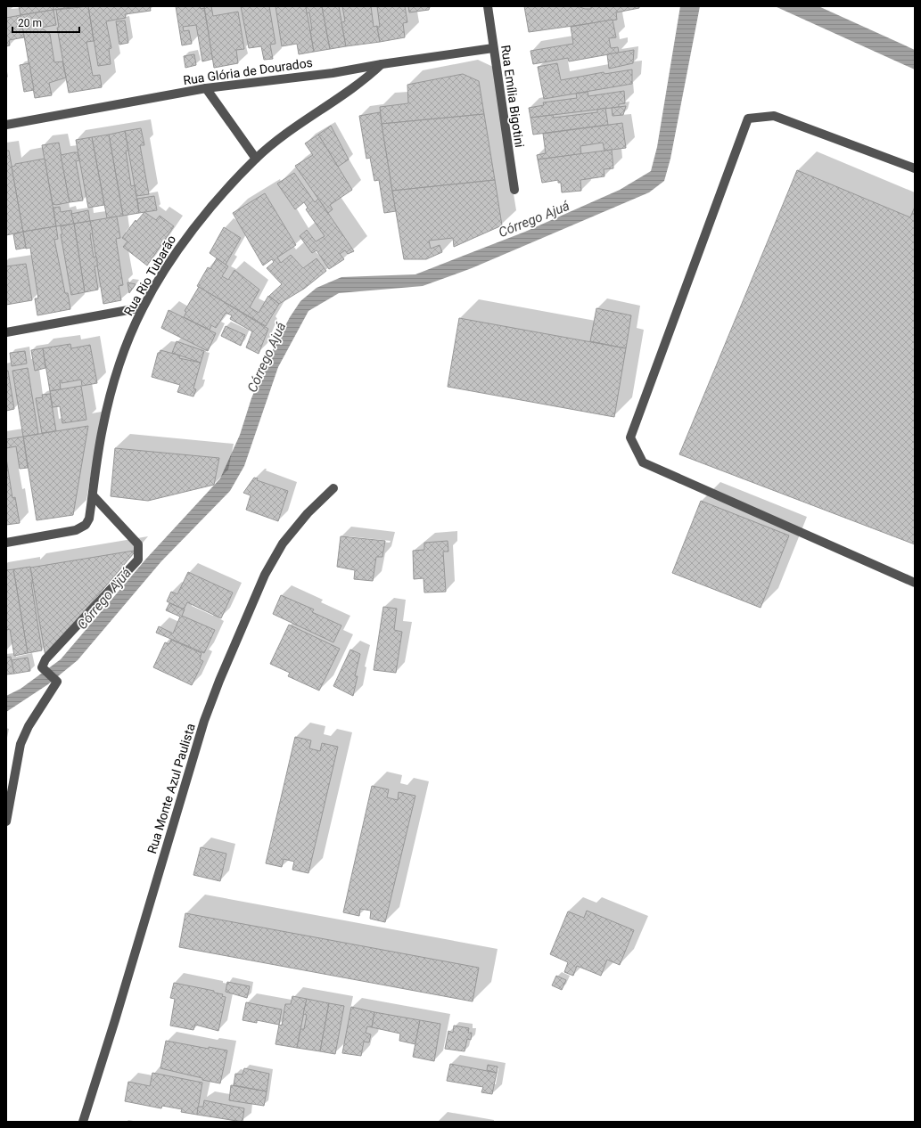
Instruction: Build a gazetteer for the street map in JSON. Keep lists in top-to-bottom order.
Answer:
{
  "streets": {
    "street": [
      "Rua Glória de Dourados",
      "Rua Emília Bigotini",
      "Rua Rio Tubarão",
      "Rua Monte Azul Paulista"
    ]
  },
  "crossings": [
    ["Rua Glória de Dourados", "Rua Emília Bigotini"],
    ["Rua Glória de Dourados", "Rua Rio Tubarão"]
  ],
  "water": ["Córrego Ajuá"],
  "scale_bar": "20 m"
}
